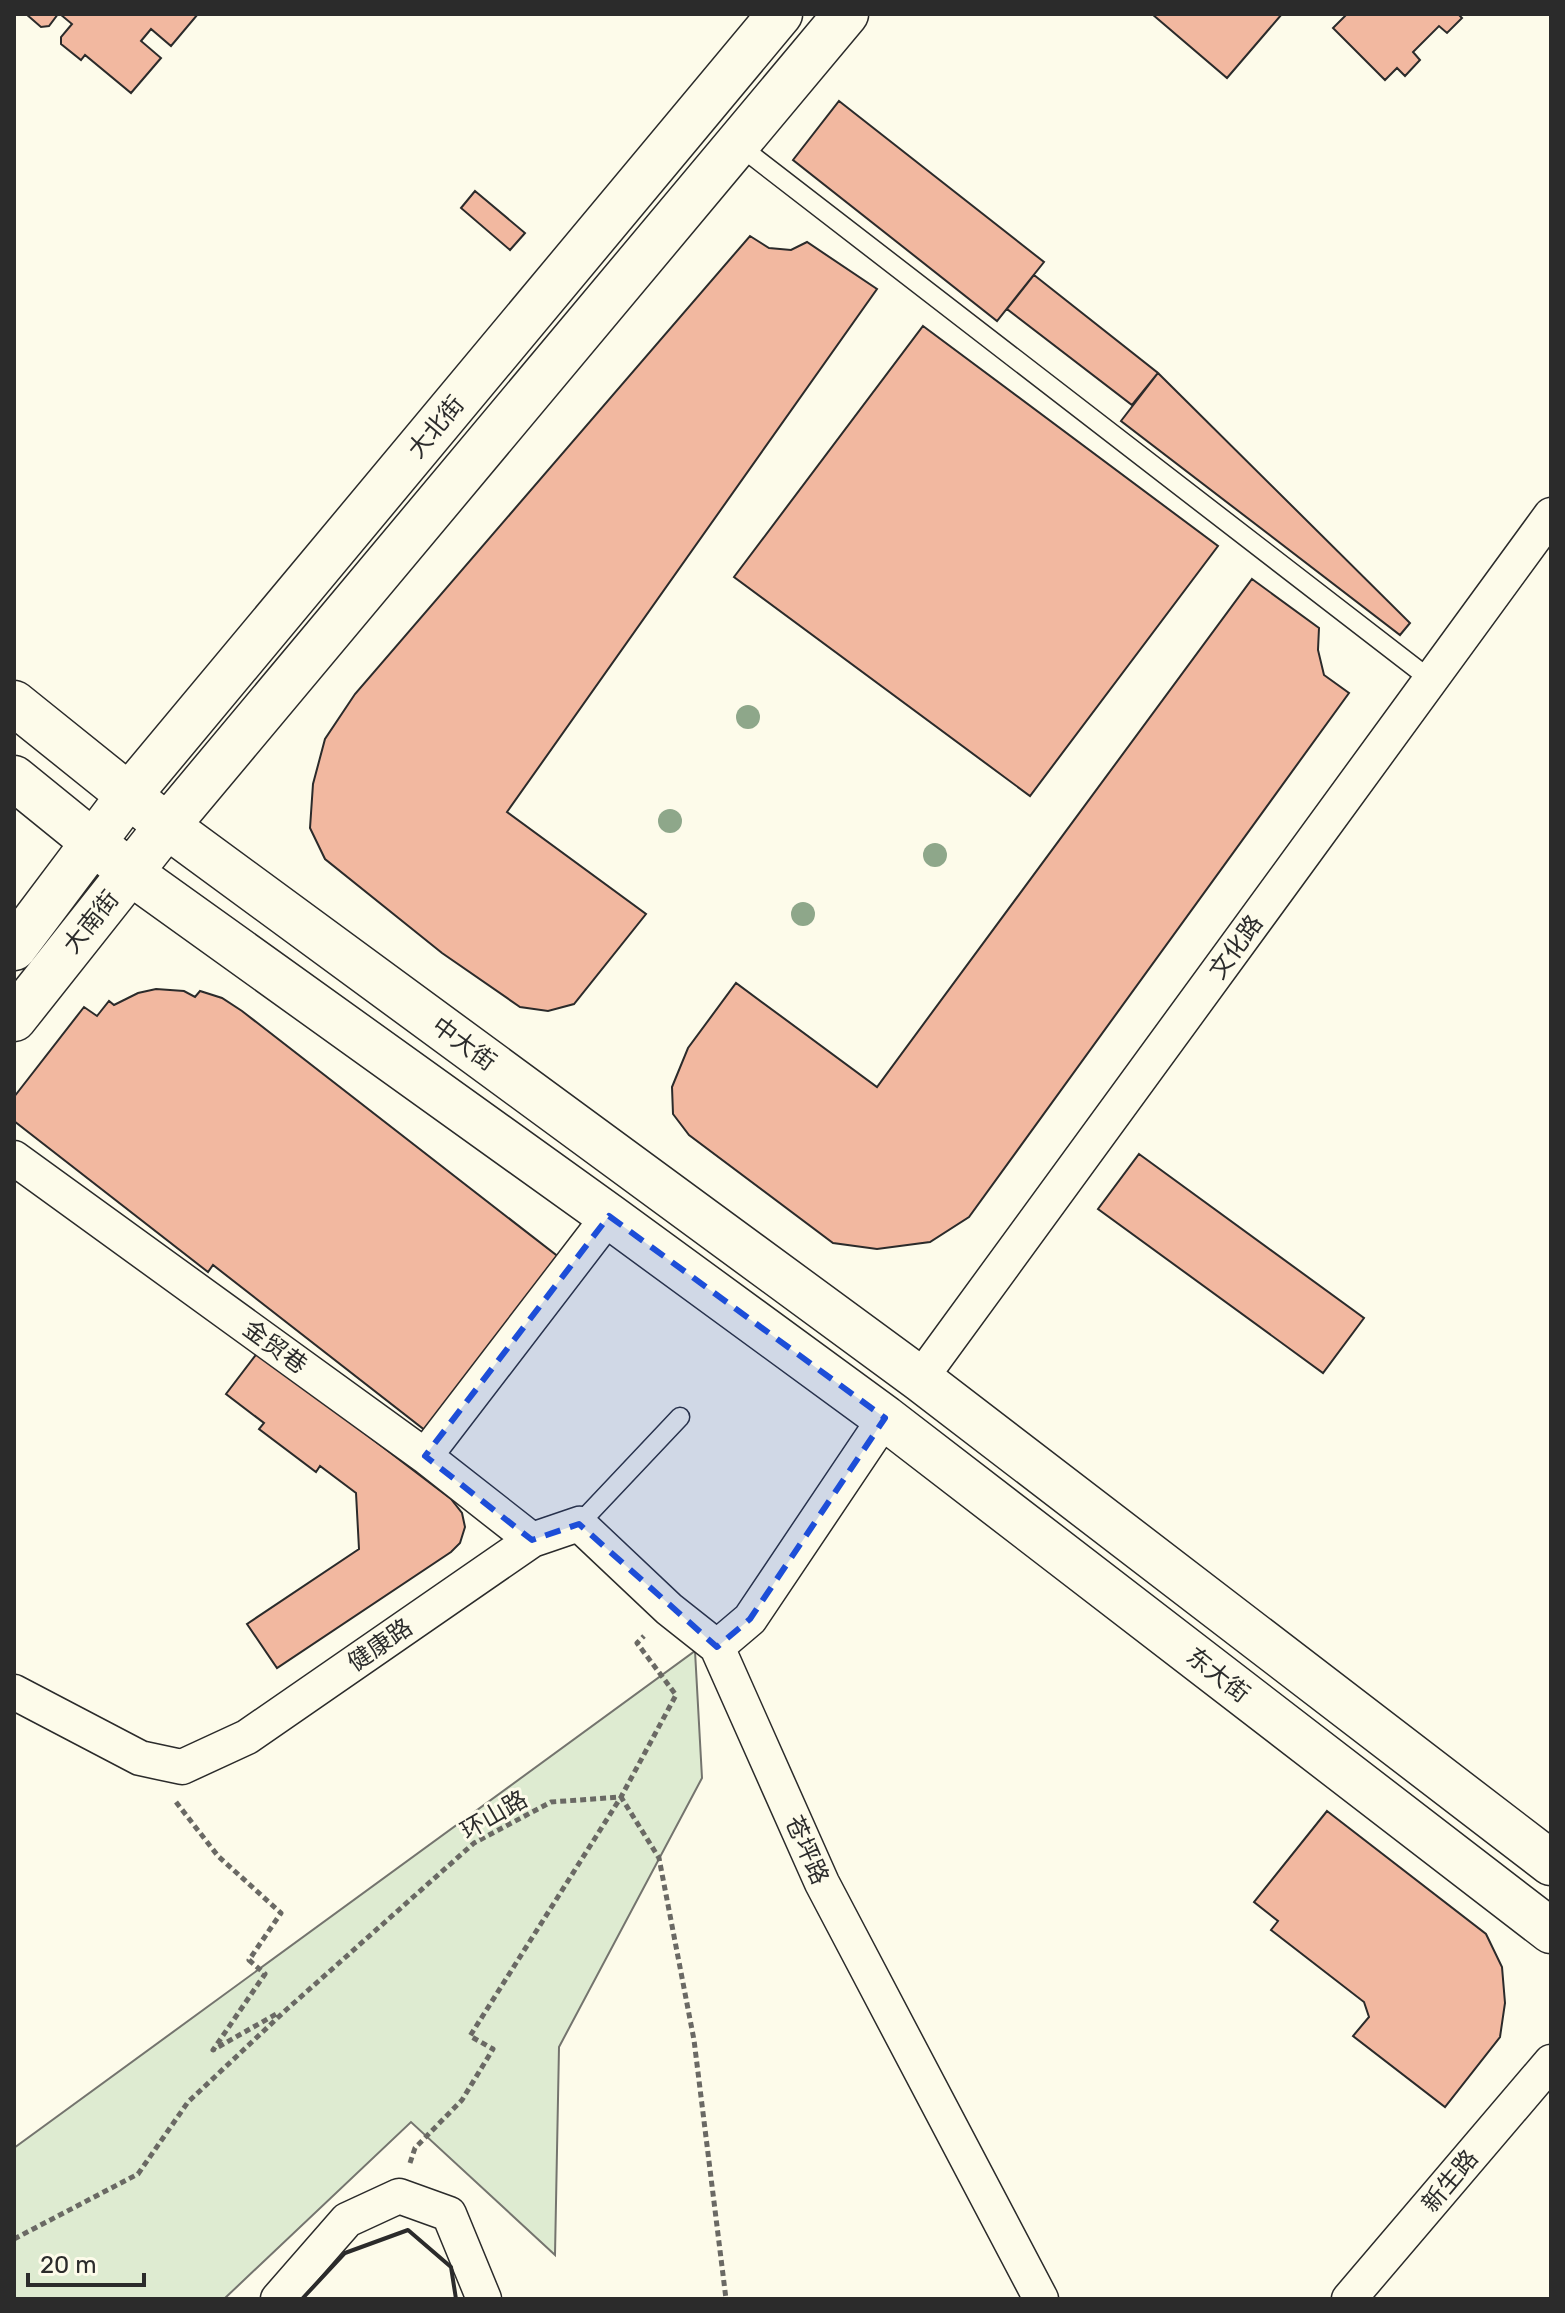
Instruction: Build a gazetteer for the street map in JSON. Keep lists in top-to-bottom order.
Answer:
{
  "streets": {
    "main road": [
      "大北街",
      "大南街",
      "中大街",
      "东大街"
    ],
    "street": [
      "文化路",
      "金贸巷",
      "健康路",
      "苍坪路",
      "新生路"
    ],
    "path": ["环山路"]
  },
  "crossings": [
    ["大北街", "大南街"],
    ["大北街", "中大街"],
    ["大南街", "中大街"],
    ["文化路", "中大街"],
    ["金贸巷", "健康路"]
  ],
  "scale_bar": "20 m"
}
